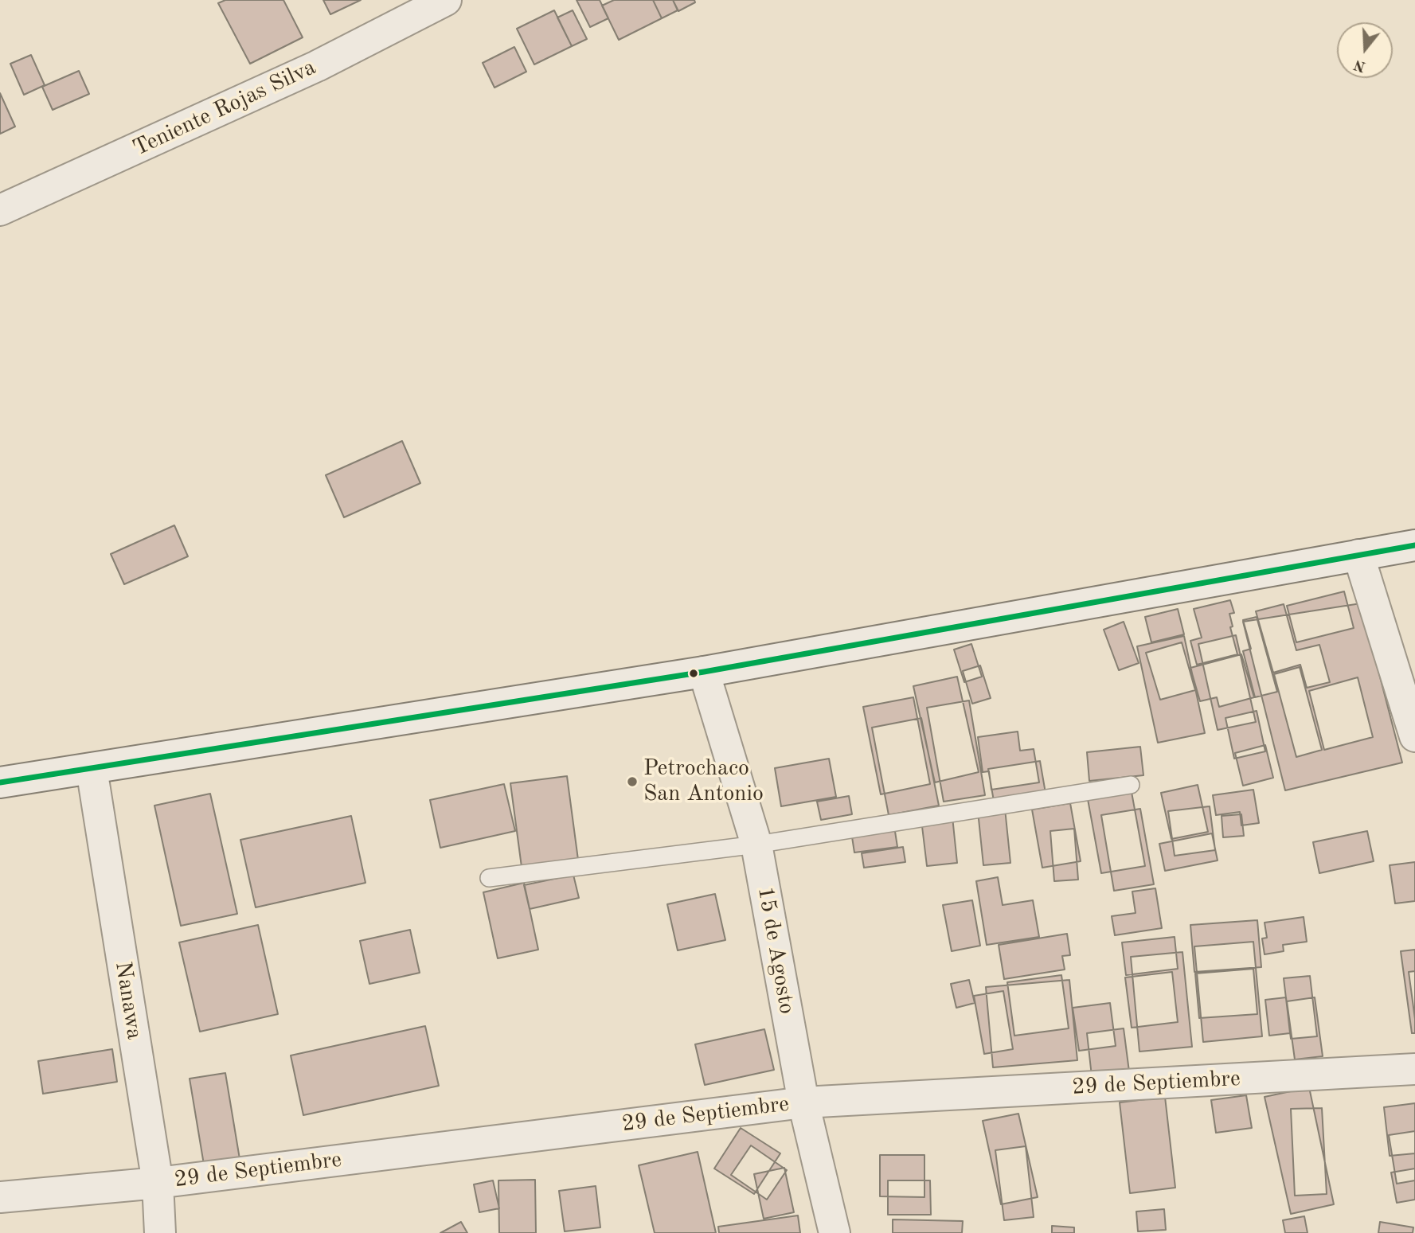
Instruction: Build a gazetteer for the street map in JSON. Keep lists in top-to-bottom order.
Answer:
{
  "streets": {
    "street": [
      "Teniente Rojas Silva",
      "15 de Agosto",
      "Nanawa",
      "29 de Septiembre"
    ]
  },
  "crossings": [
    ["15 de Agosto", "29 de Septiembre"],
    ["Nanawa", "29 de Septiembre"]
  ],
  "places": ["Petrochaco San Antonio"],
  "north": "bottom"
}
